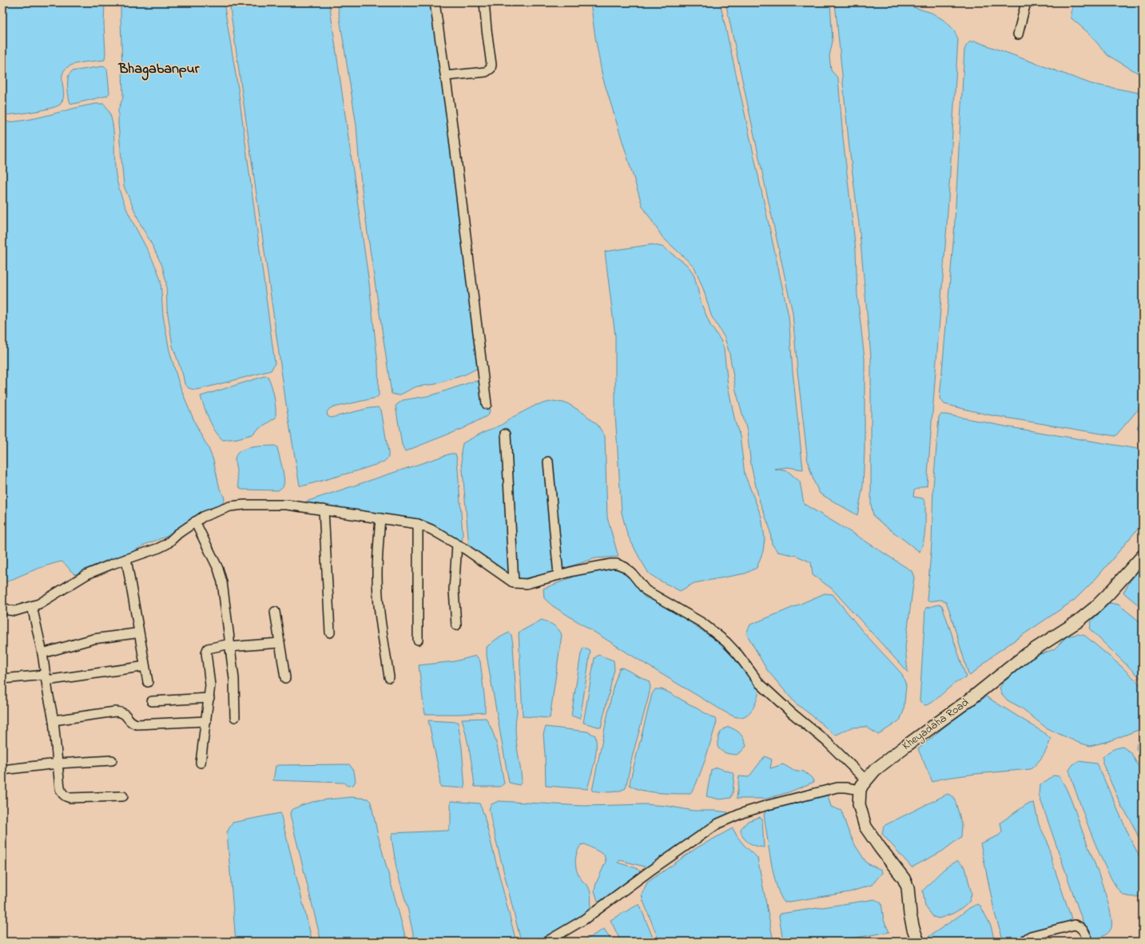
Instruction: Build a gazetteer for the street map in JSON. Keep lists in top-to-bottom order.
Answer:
{
  "streets": {
    "main road": ["Kheyadaha Road"]
  },
  "districts": ["Bhagabanpur"]
}
